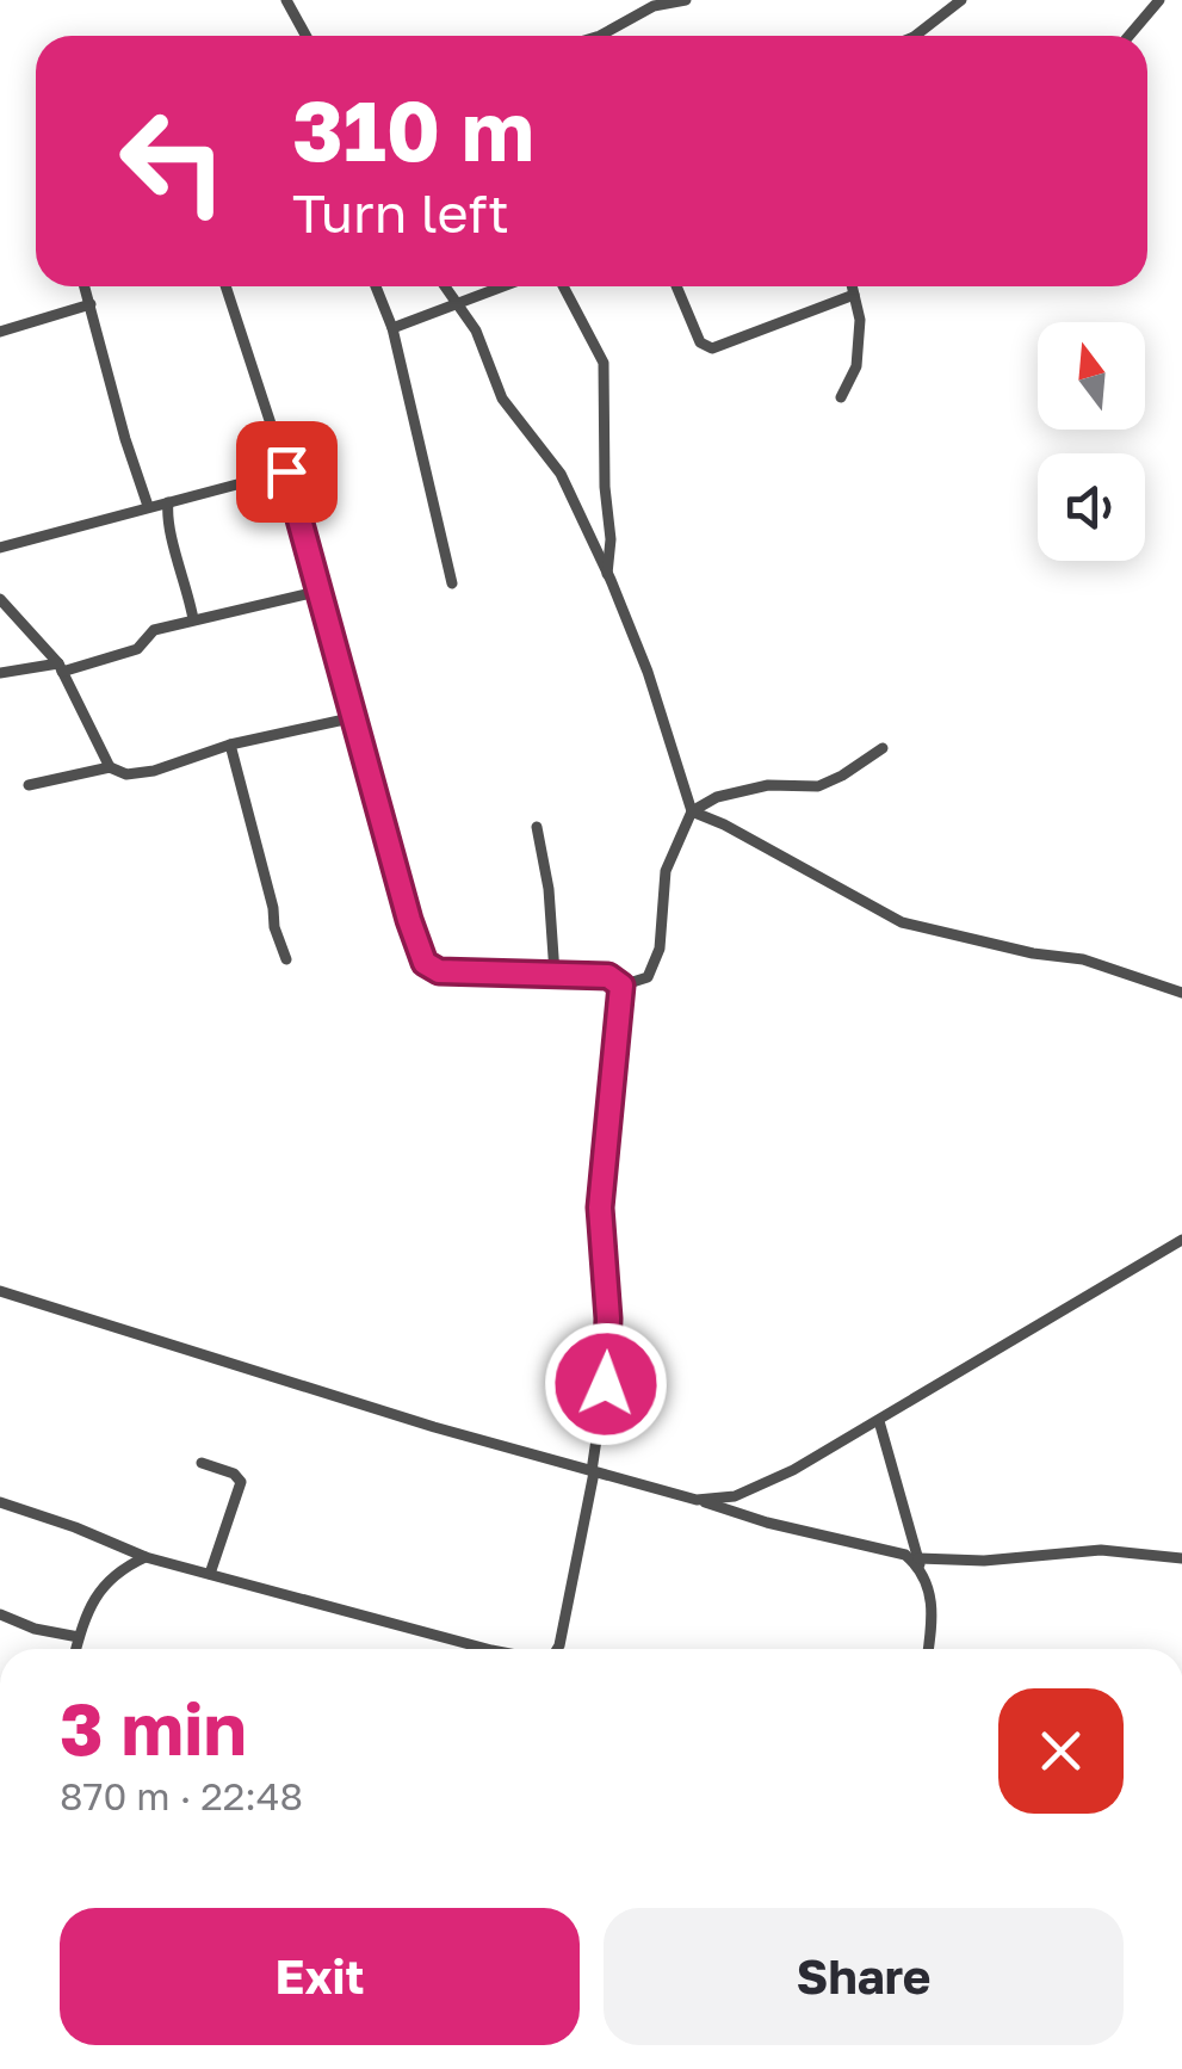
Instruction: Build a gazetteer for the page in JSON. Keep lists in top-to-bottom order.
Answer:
{
  "north": "top",
  "page": {
    "turn": ["310 m", "Turn left"],
    "heading": ["3 min", "870 m · 22:48"],
    "buttons": ["Exit", "Share"]
  }
}
